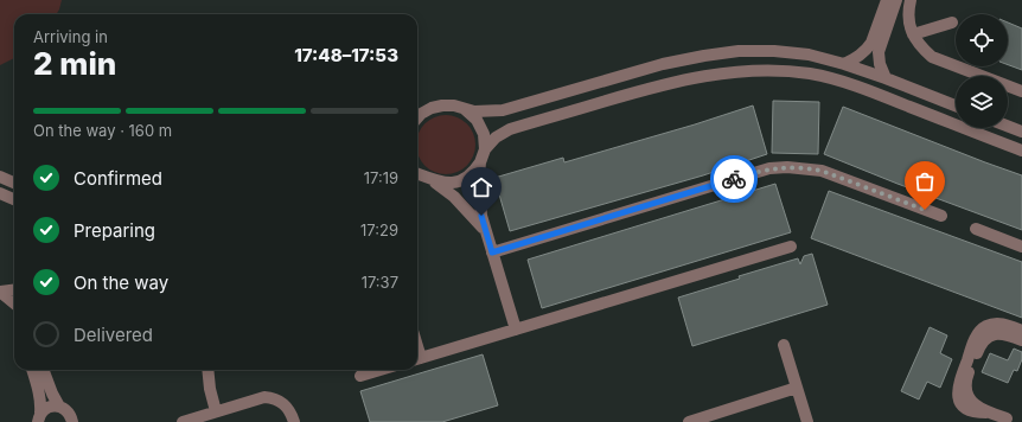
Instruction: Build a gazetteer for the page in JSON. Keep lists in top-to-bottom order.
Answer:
{
  "page": {
    "heading": ["2 min", "Arriving in", "17:48–17:53"],
    "bar": "On the way · 160 m",
    "list": [
      ["Confirmed", "17:19"],
      ["Preparing", "17:29"],
      ["On the way", "17:37"],
      "Delivered"
    ]
  }
}
